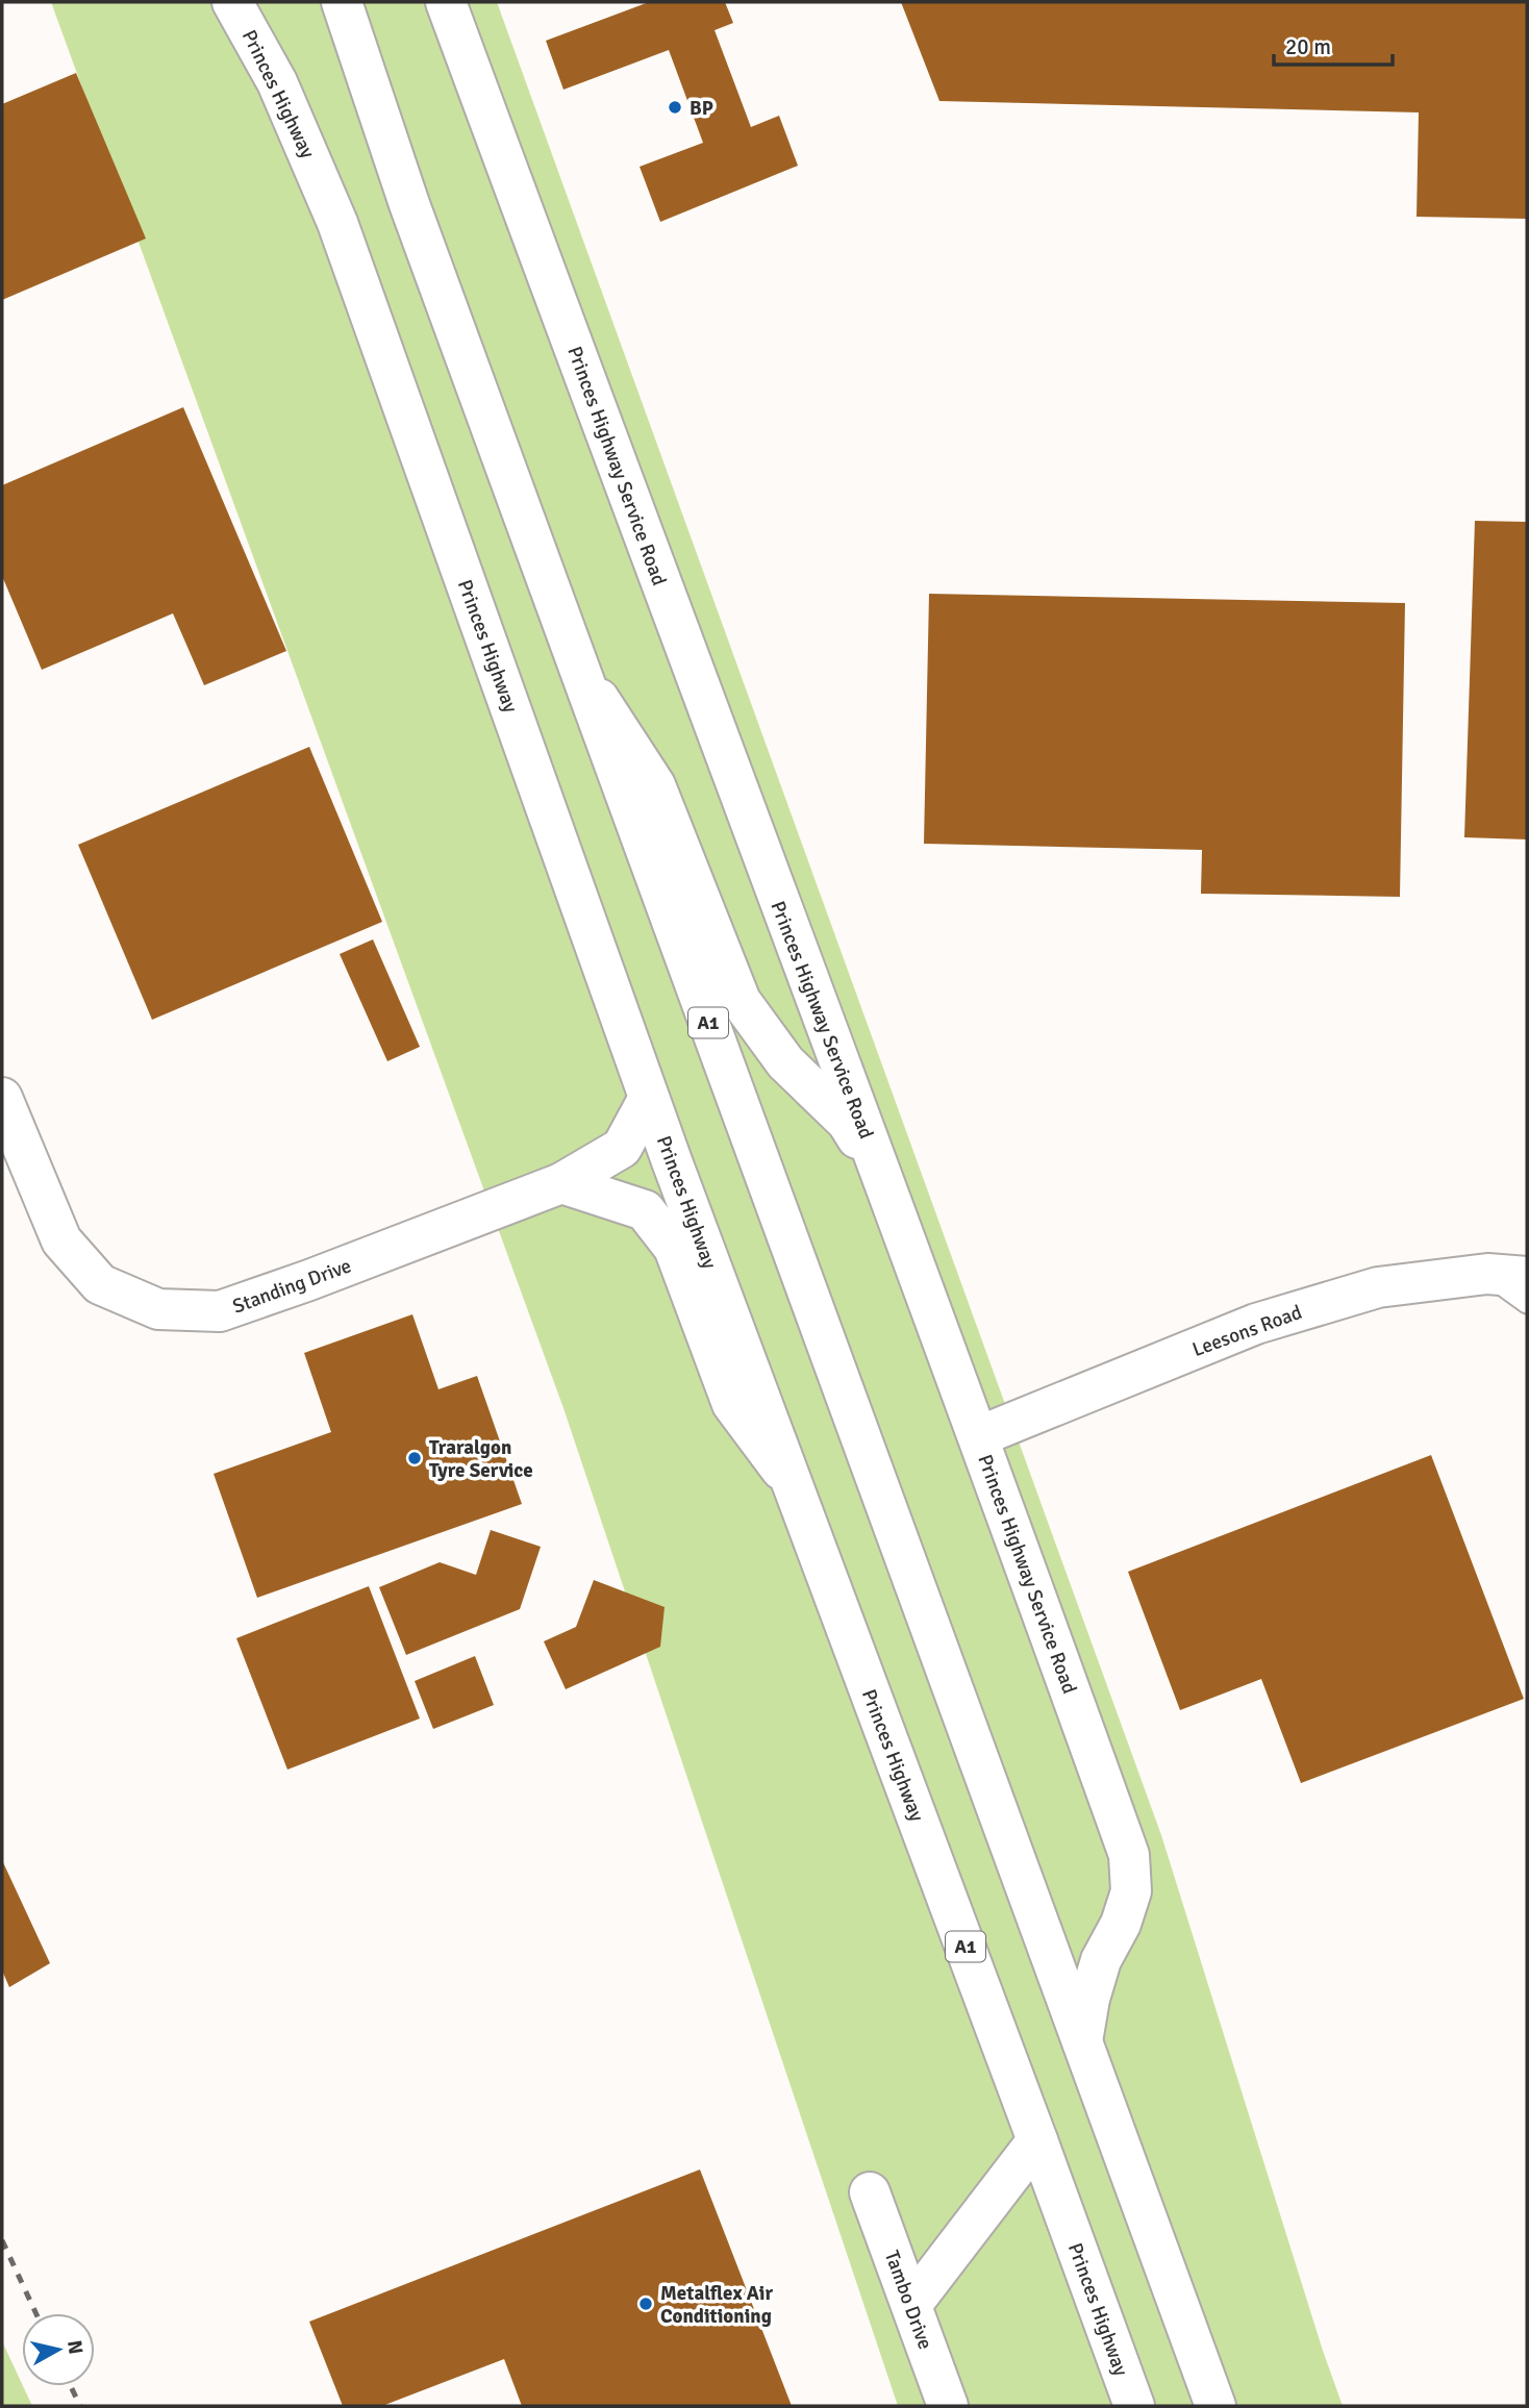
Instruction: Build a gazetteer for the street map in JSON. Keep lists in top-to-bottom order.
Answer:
{
  "streets": {
    "main road": [
      "Princes Highway",
      "Princes Highway Service Road",
      "A1",
      "Standing Drive",
      "Leesons Road",
      "Tambo Drive"
    ]
  },
  "crossings": [
    ["Princes Highway", "Standing Drive"],
    ["Princes Highway Service Road", "A1"],
    ["Princes Highway Service Road", "Leesons Road"]
  ],
  "places": ["BP", "Traralgon Tyre Service", "Metalflex Air Conditioning"],
  "scale_bar": "20 m",
  "north": "right"
}
